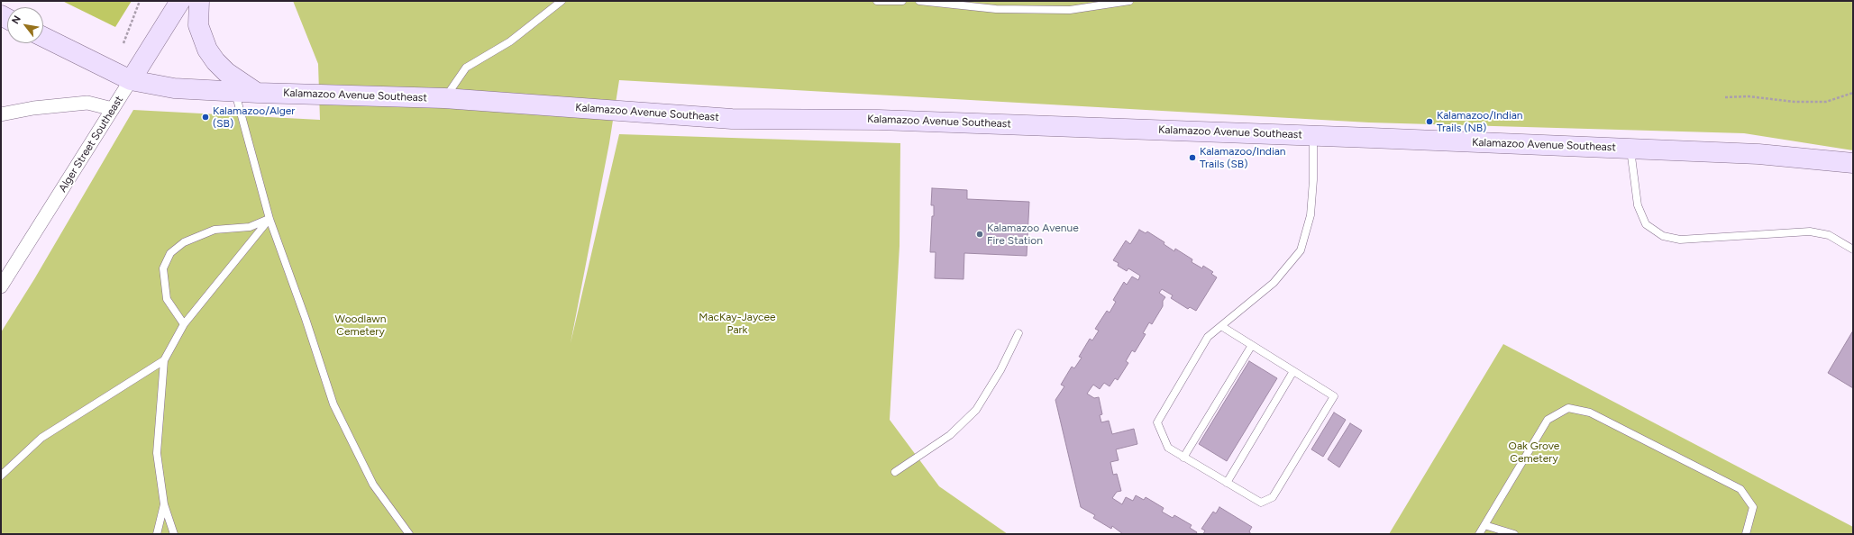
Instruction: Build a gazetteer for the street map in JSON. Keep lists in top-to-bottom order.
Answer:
{
  "streets": {
    "main road": ["Kalamazoo Avenue Southeast", "Alger Street Southeast"]
  },
  "crossings": [
    ["Kalamazoo Avenue Southeast", "Alger Street Southeast"]
  ],
  "parks": ["MacKay-Jaycee Park", "Woodlawn Cemetery", "Oak Grove Cemetery"],
  "places": [
    "Kalamazoo/Alger (SB)",
    "Kalamazoo/Indian Trails (NB)",
    "Kalamazoo/Indian Trails (SB)",
    "Kalamazoo Avenue Fire Station"
  ],
  "north": "top left"
}
